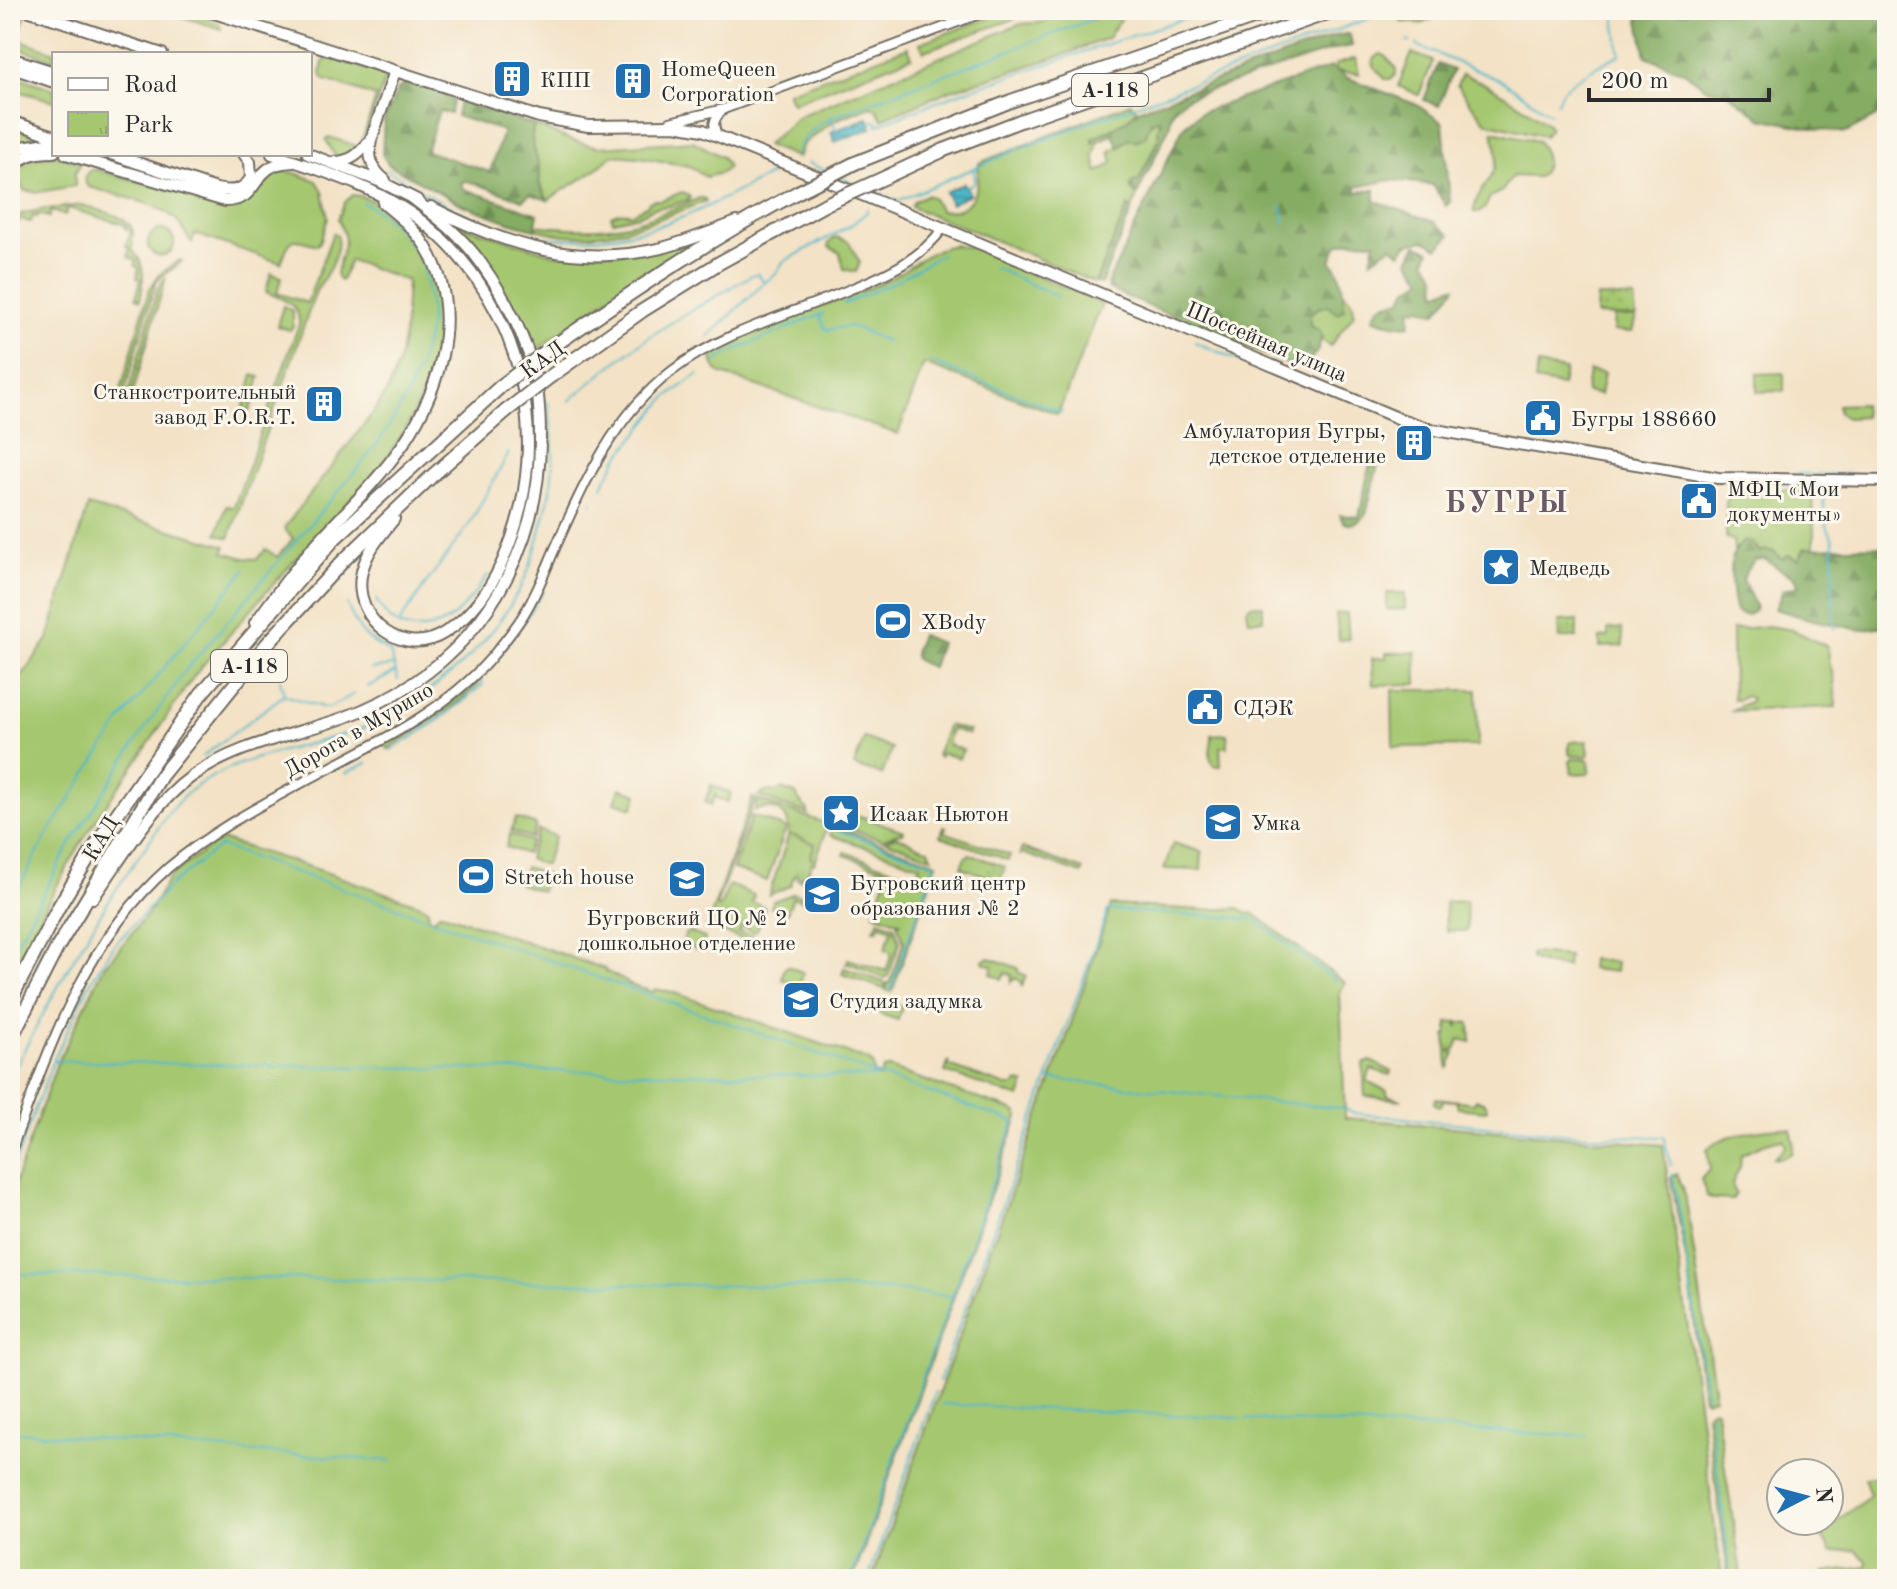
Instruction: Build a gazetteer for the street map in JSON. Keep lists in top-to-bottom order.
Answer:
{
  "streets": {
    "highway": ["А-118", "КАД"],
    "main road": ["Шоссейная улица"],
    "street": ["Дорога в Мурино"]
  },
  "crossings": [
    ["Шоссейная улица", "Дорога в Мурино"]
  ],
  "districts": ["БУГРЫ"],
  "places": {
    "building": [
      "КПП",
      "HomeQueen Corporation",
      "Станкостроительный завод F.O.R.T.",
      "Амбулатория Бугры, детское отделение"
    ],
    "public building": ["Бугры 188660", "МФЦ «Мои документы»", "СДЭК"],
    "place": ["Медведь", "Исаак Ньютон"],
    "sports": ["XBody", "Stretch house"],
    "school or university": [
      "Умка",
      "Бугровский ЦО № 2 дошкольное отделение",
      "Бугровский центр образования № 2",
      "Студия задумка"
    ]
  },
  "legend": ["Road", "Park"],
  "scale_bar": "200 m",
  "north": "right"
}
